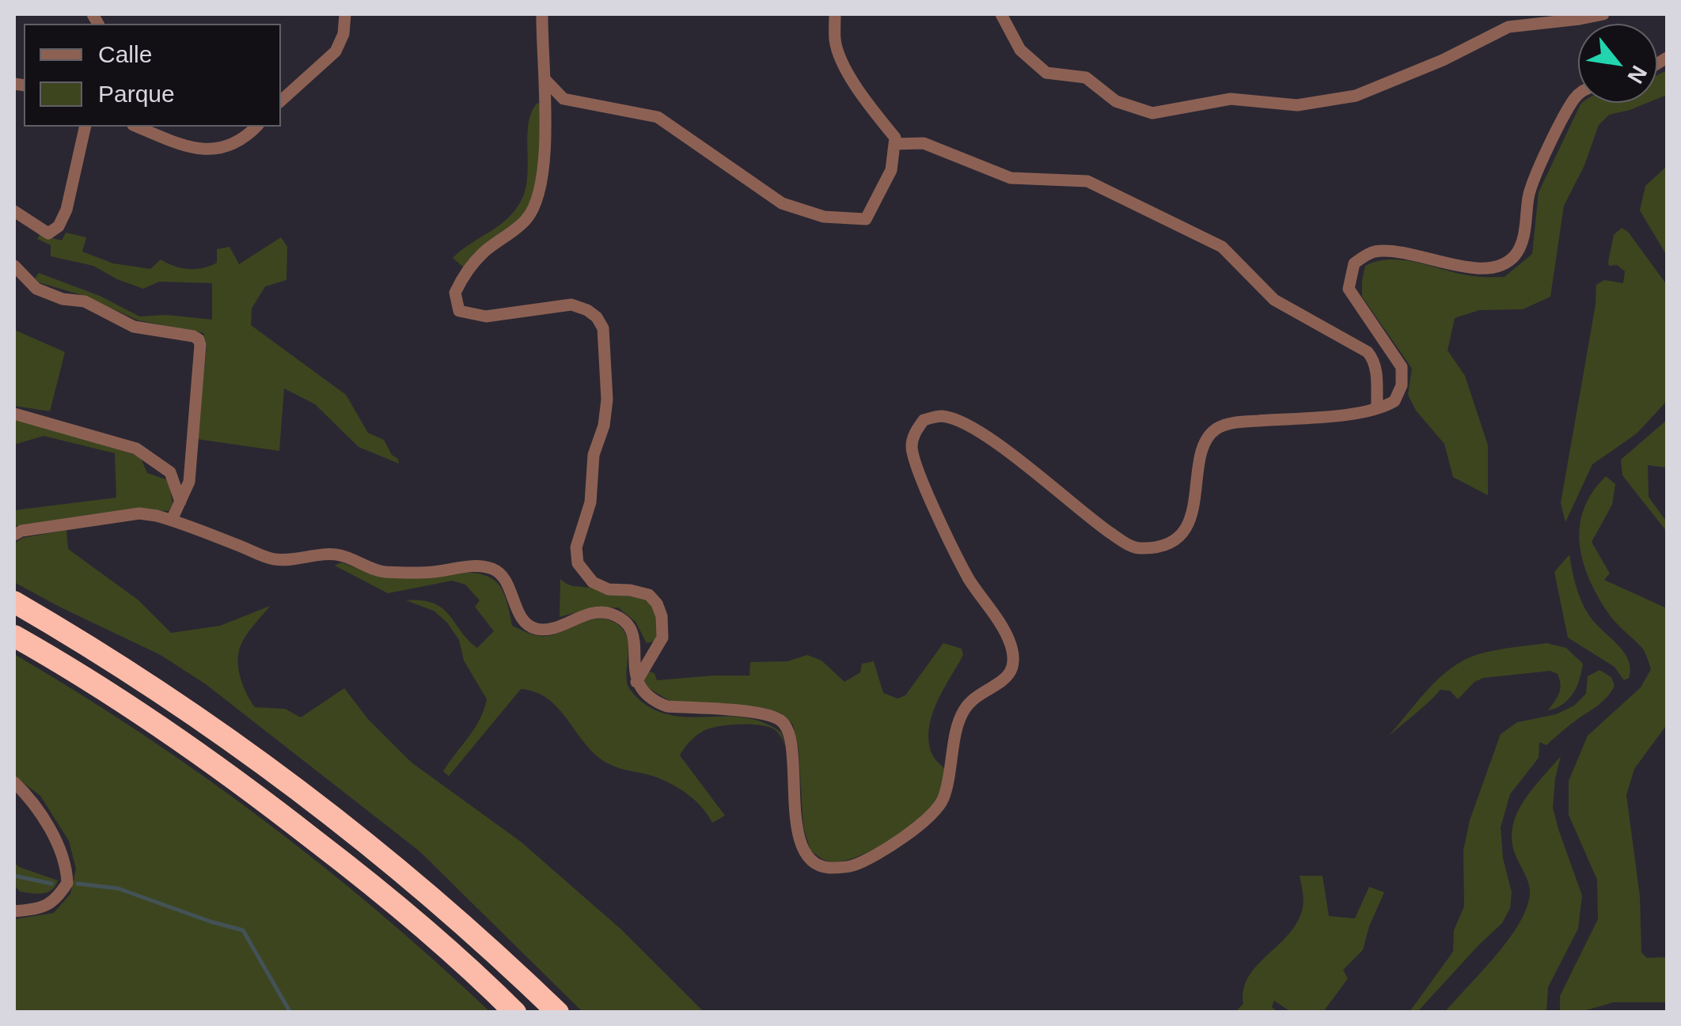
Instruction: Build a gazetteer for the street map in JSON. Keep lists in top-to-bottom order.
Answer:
{
  "legend": ["Calle", "Parque"],
  "north": "bottom right"
}
